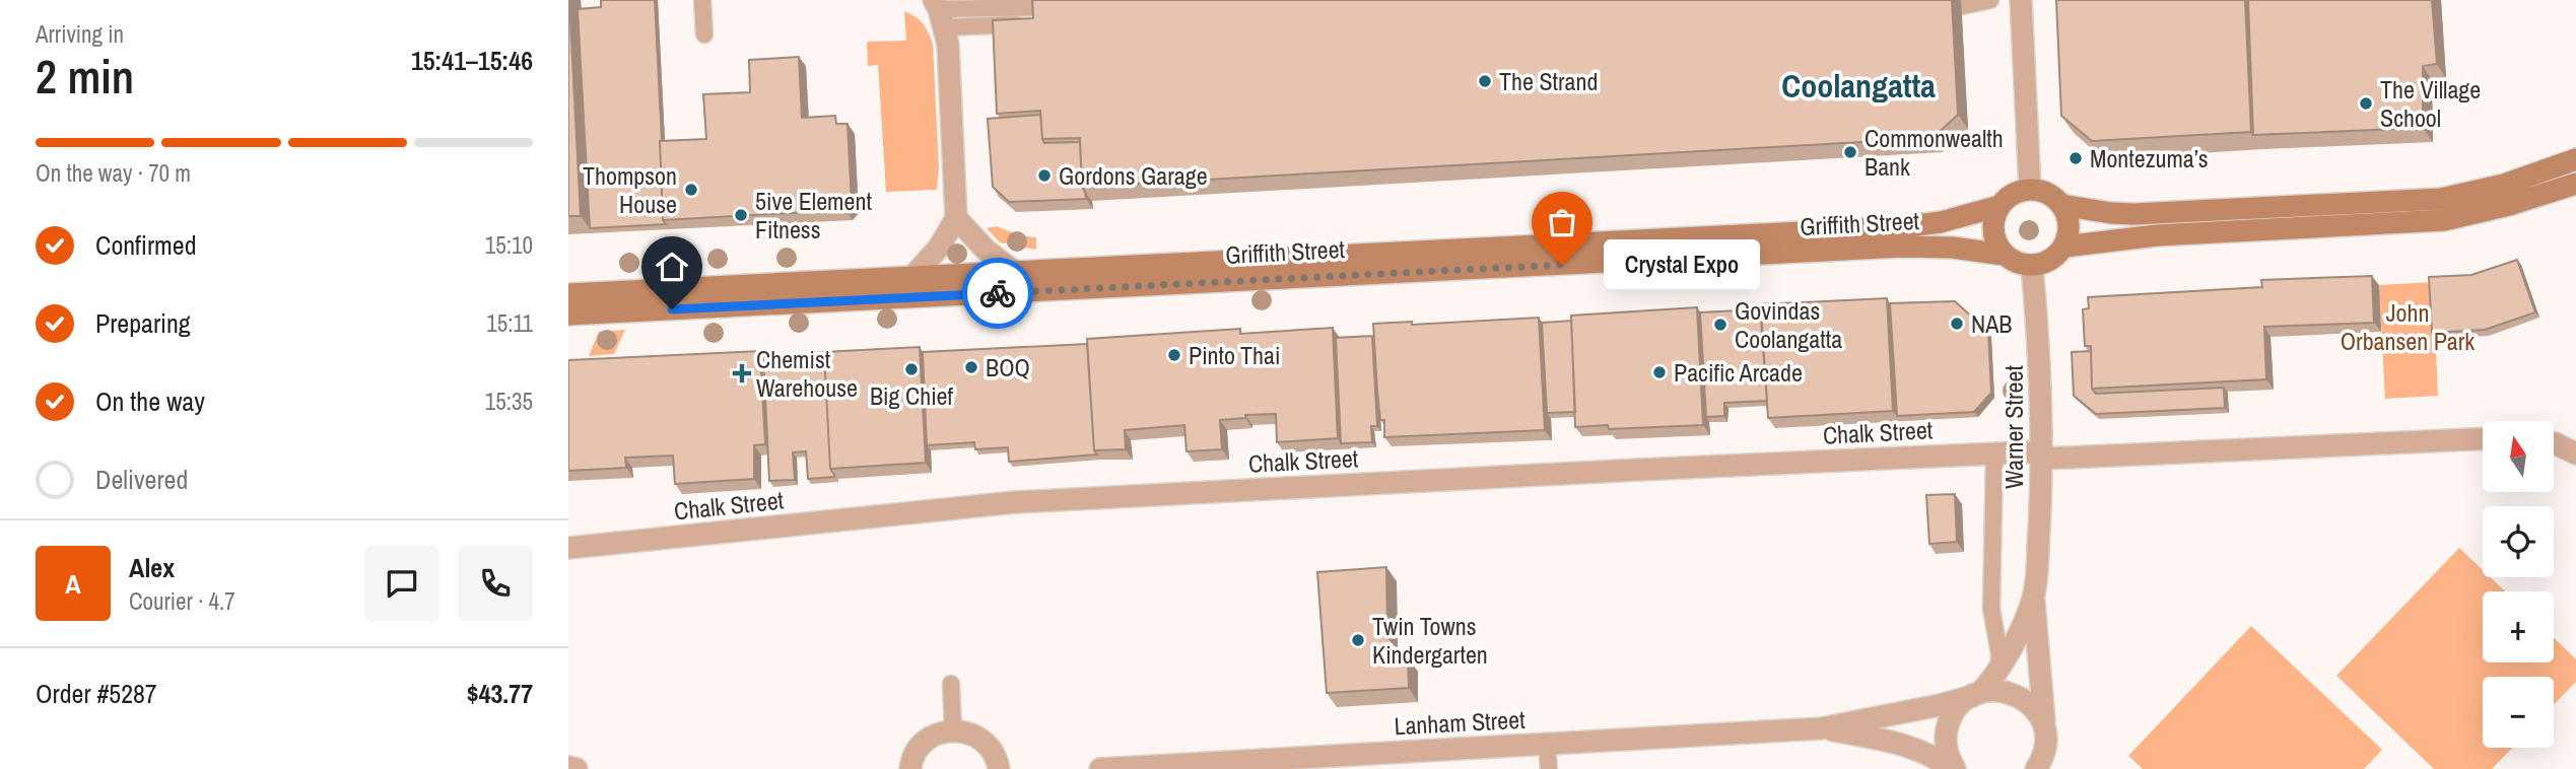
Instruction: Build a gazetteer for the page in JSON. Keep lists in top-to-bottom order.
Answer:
{
  "streets": {
    "main road": ["Griffith Street"],
    "street": ["Warner Street", "Chalk Street", "Lanham Street"]
  },
  "crossings": [
    ["Griffith Street", "Warner Street"],
    ["Warner Street", "Chalk Street"],
    ["Warner Street", "Lanham Street"]
  ],
  "districts": ["Coolangatta"],
  "parks": ["John Orbansen Park"],
  "places": {
    "other": [
      "The Strand",
      "The Village School",
      "Commonwealth Bank",
      "Montezuma’s",
      "Gordons Garage",
      "Thompson House",
      "5ive Element Fitness",
      "Crystal Expo",
      "NAB",
      "Govindas Coolangatta",
      "Pinto Thai",
      "BOQ",
      "Big Chief",
      "Pacific Arcade",
      "Twin Towns Kindergarten"
    ],
    "health": ["Chemist Warehouse"]
  },
  "north": "top",
  "page": {
    "heading": ["2 min", "Arriving in", "15:41–15:46"],
    "panel": [
      "Alex",
      "Courier · 4.7",
      "Order #5287",
      "$43.77"
    ],
    "bar": "On the way · 70 m",
    "list": [
      ["Confirmed", "15:10"],
      ["Preparing", "15:11"],
      ["On the way", "15:35"],
      "Delivered"
    ],
    "bubble": "Crystal Expo",
    "map_buttons": ["+", "−"],
    "round": "A"
  }
}
